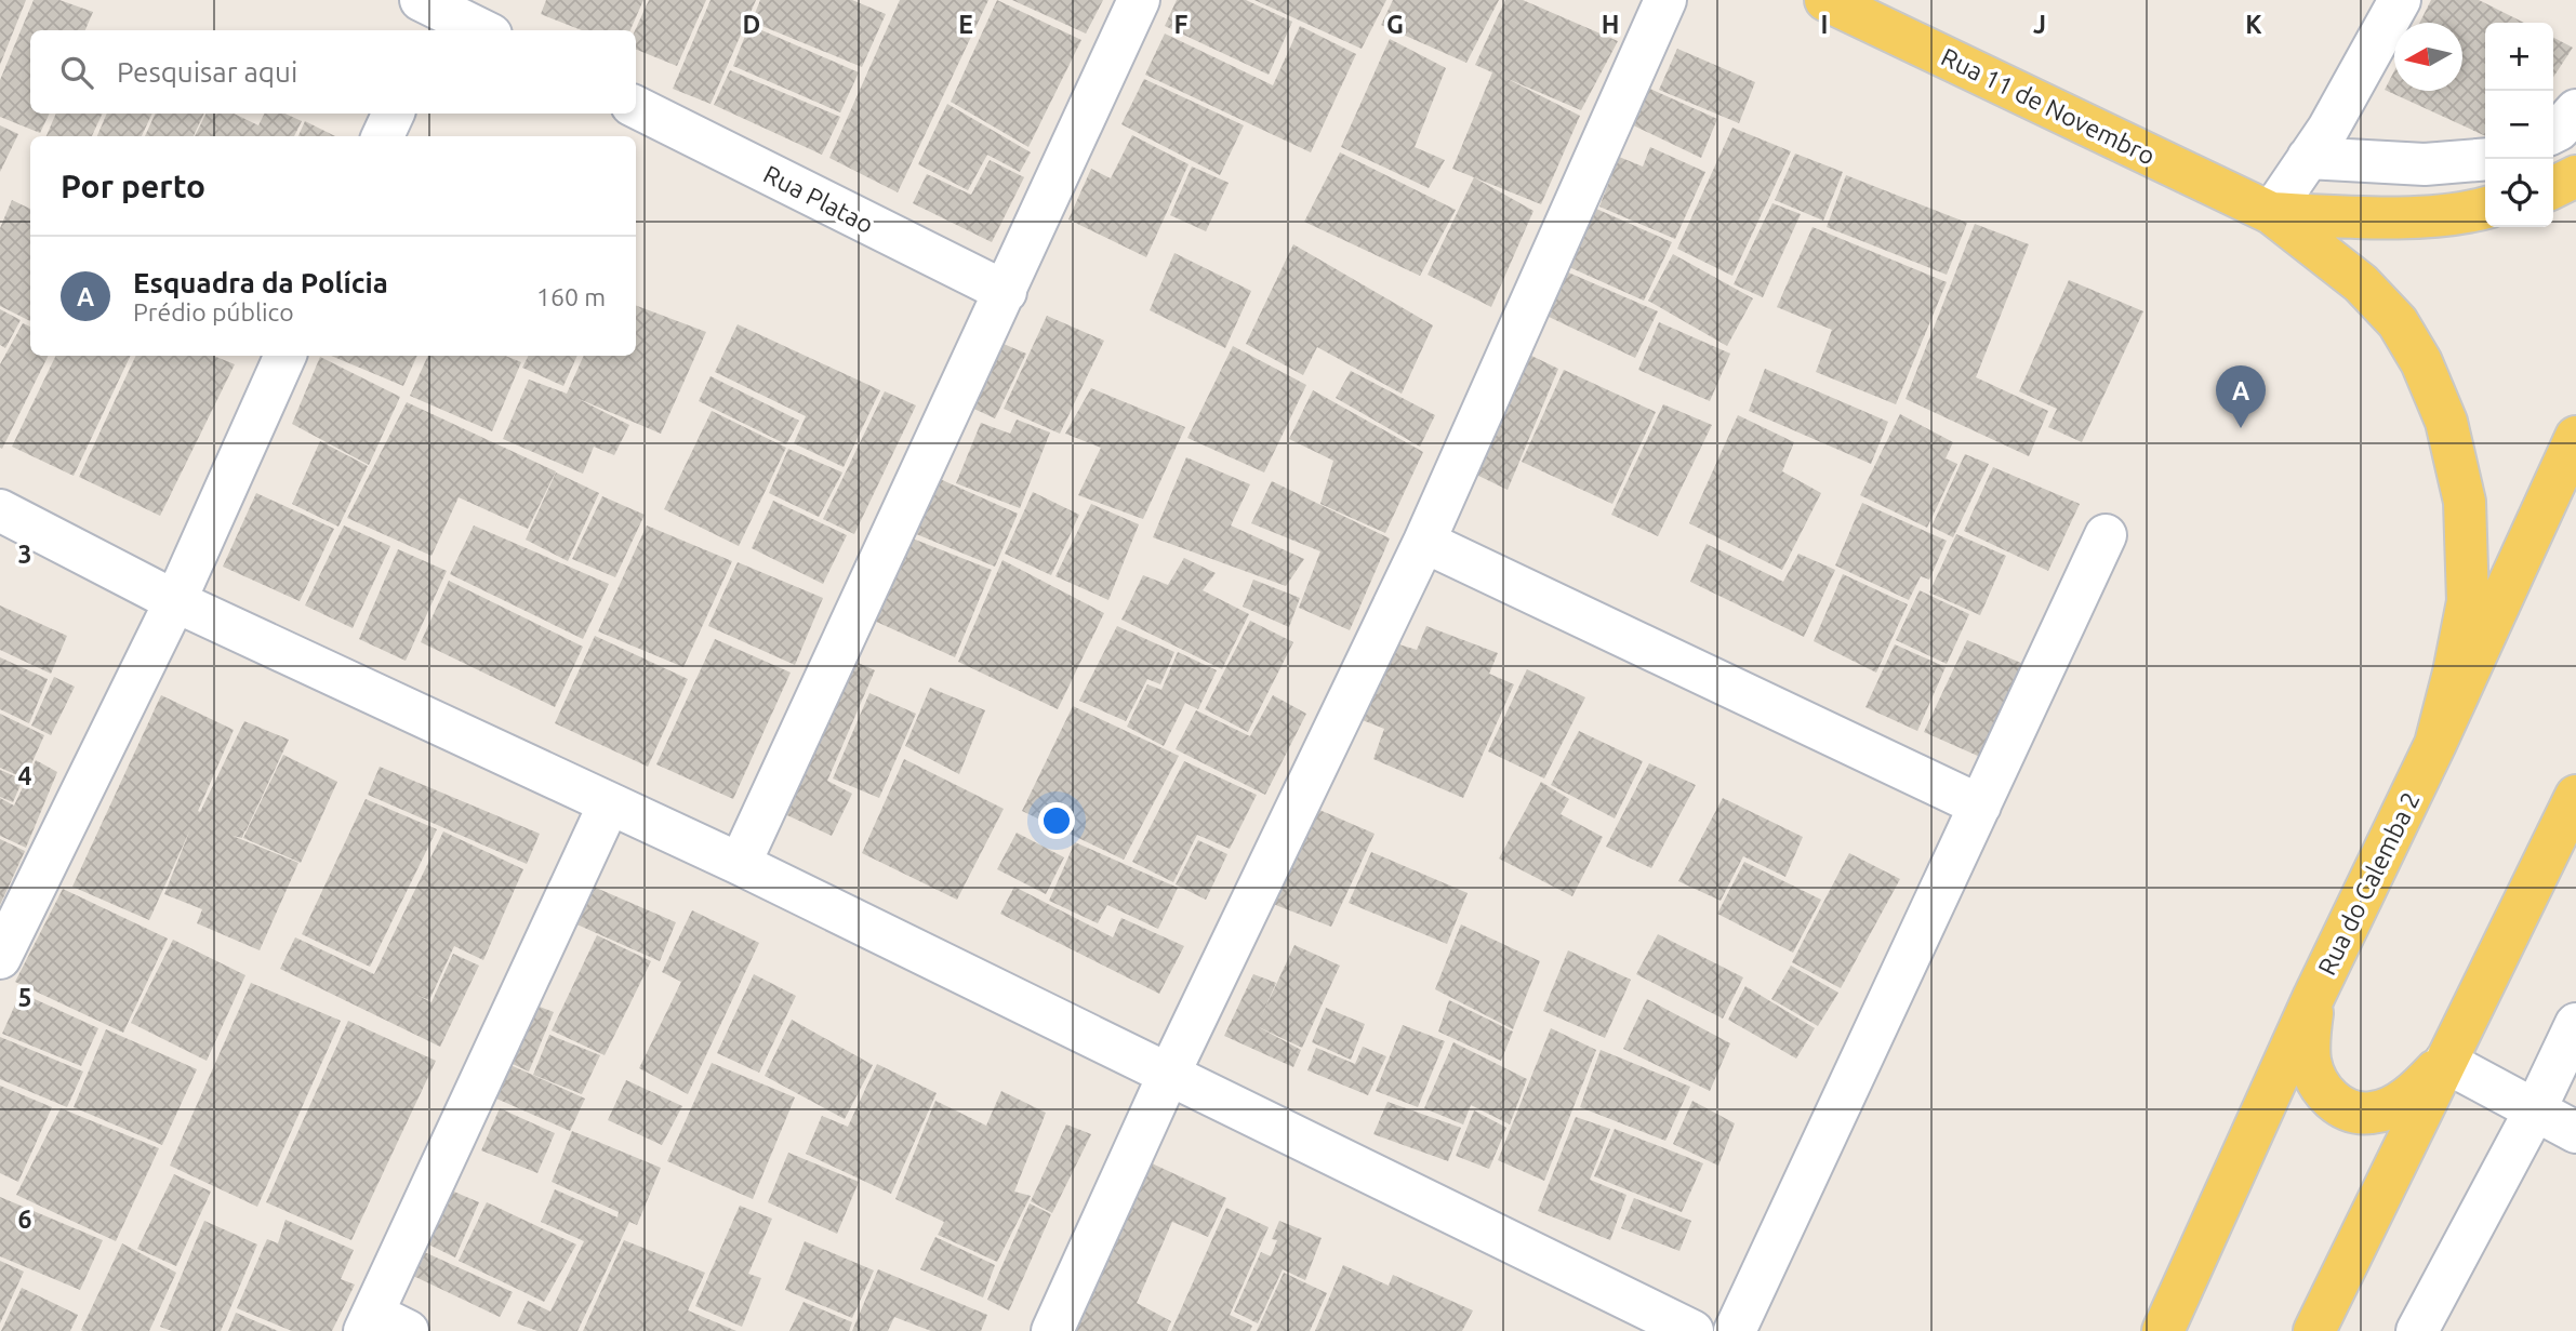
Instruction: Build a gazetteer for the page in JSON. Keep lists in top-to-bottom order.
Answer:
{
  "streets": {
    "main road": ["Rua 11 de Novembro", "Rua do Calemba 2"],
    "street": ["Rua Platao"]
  },
  "north": "left",
  "page": {
    "map_buttons": ["+", "−"],
    "search": "Pesquisar aqui",
    "heading": "Por perto",
    "list": [
      {
        "mark": "A",
        "name": "Esquadra da Polícia",
        "note": "Prédio público",
        "value": "160 m"
      }
    ],
    "pins": "A"
  },
  "grid": {
    "columns": [
      "D",
      "E",
      "F",
      "G",
      "H",
      "I",
      "J",
      "K"
    ],
    "rows": [
      "3",
      "4",
      "5",
      "6"
    ]
  }
}
